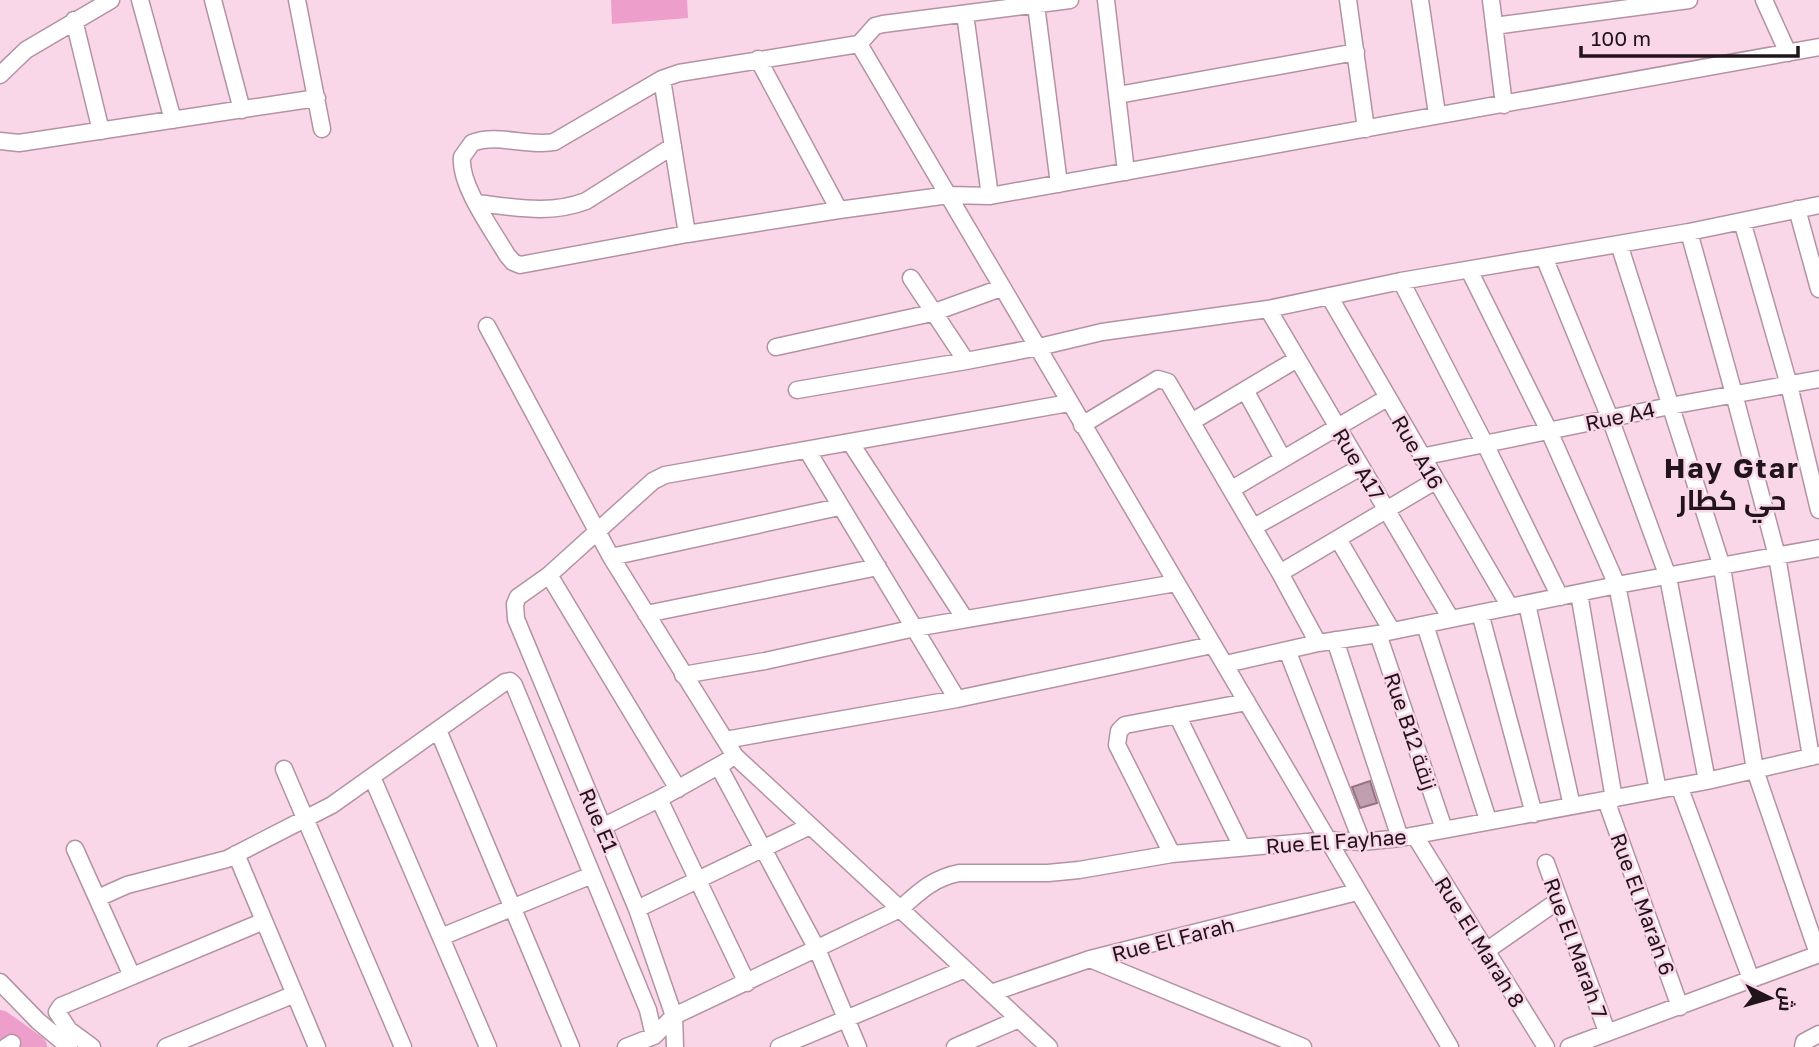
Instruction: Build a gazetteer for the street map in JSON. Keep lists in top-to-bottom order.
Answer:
{
  "streets": {
    "street": [
      "Rue A4",
      "Rue A16",
      "Rue A17",
      "Rue B12 زنقة",
      "Rue E1",
      "Rue El Fayhae",
      "Rue El Marah 6",
      "Rue El Farah",
      "Rue El Marah 8",
      "Rue El Marah 7"
    ]
  },
  "crossings": [
    ["Rue A4", "Rue A16"],
    ["Rue B12 زنقة", "Rue El Fayhae"],
    ["Rue E1", "Rue El Fayhae"],
    ["Rue El Fayhae", "Rue El Marah 6"],
    ["Rue El Fayhae", "Rue El Marah 8"]
  ],
  "districts": ["Hay Gtar حي كطار"],
  "scale_bar": "100 m",
  "north": "right"
}
